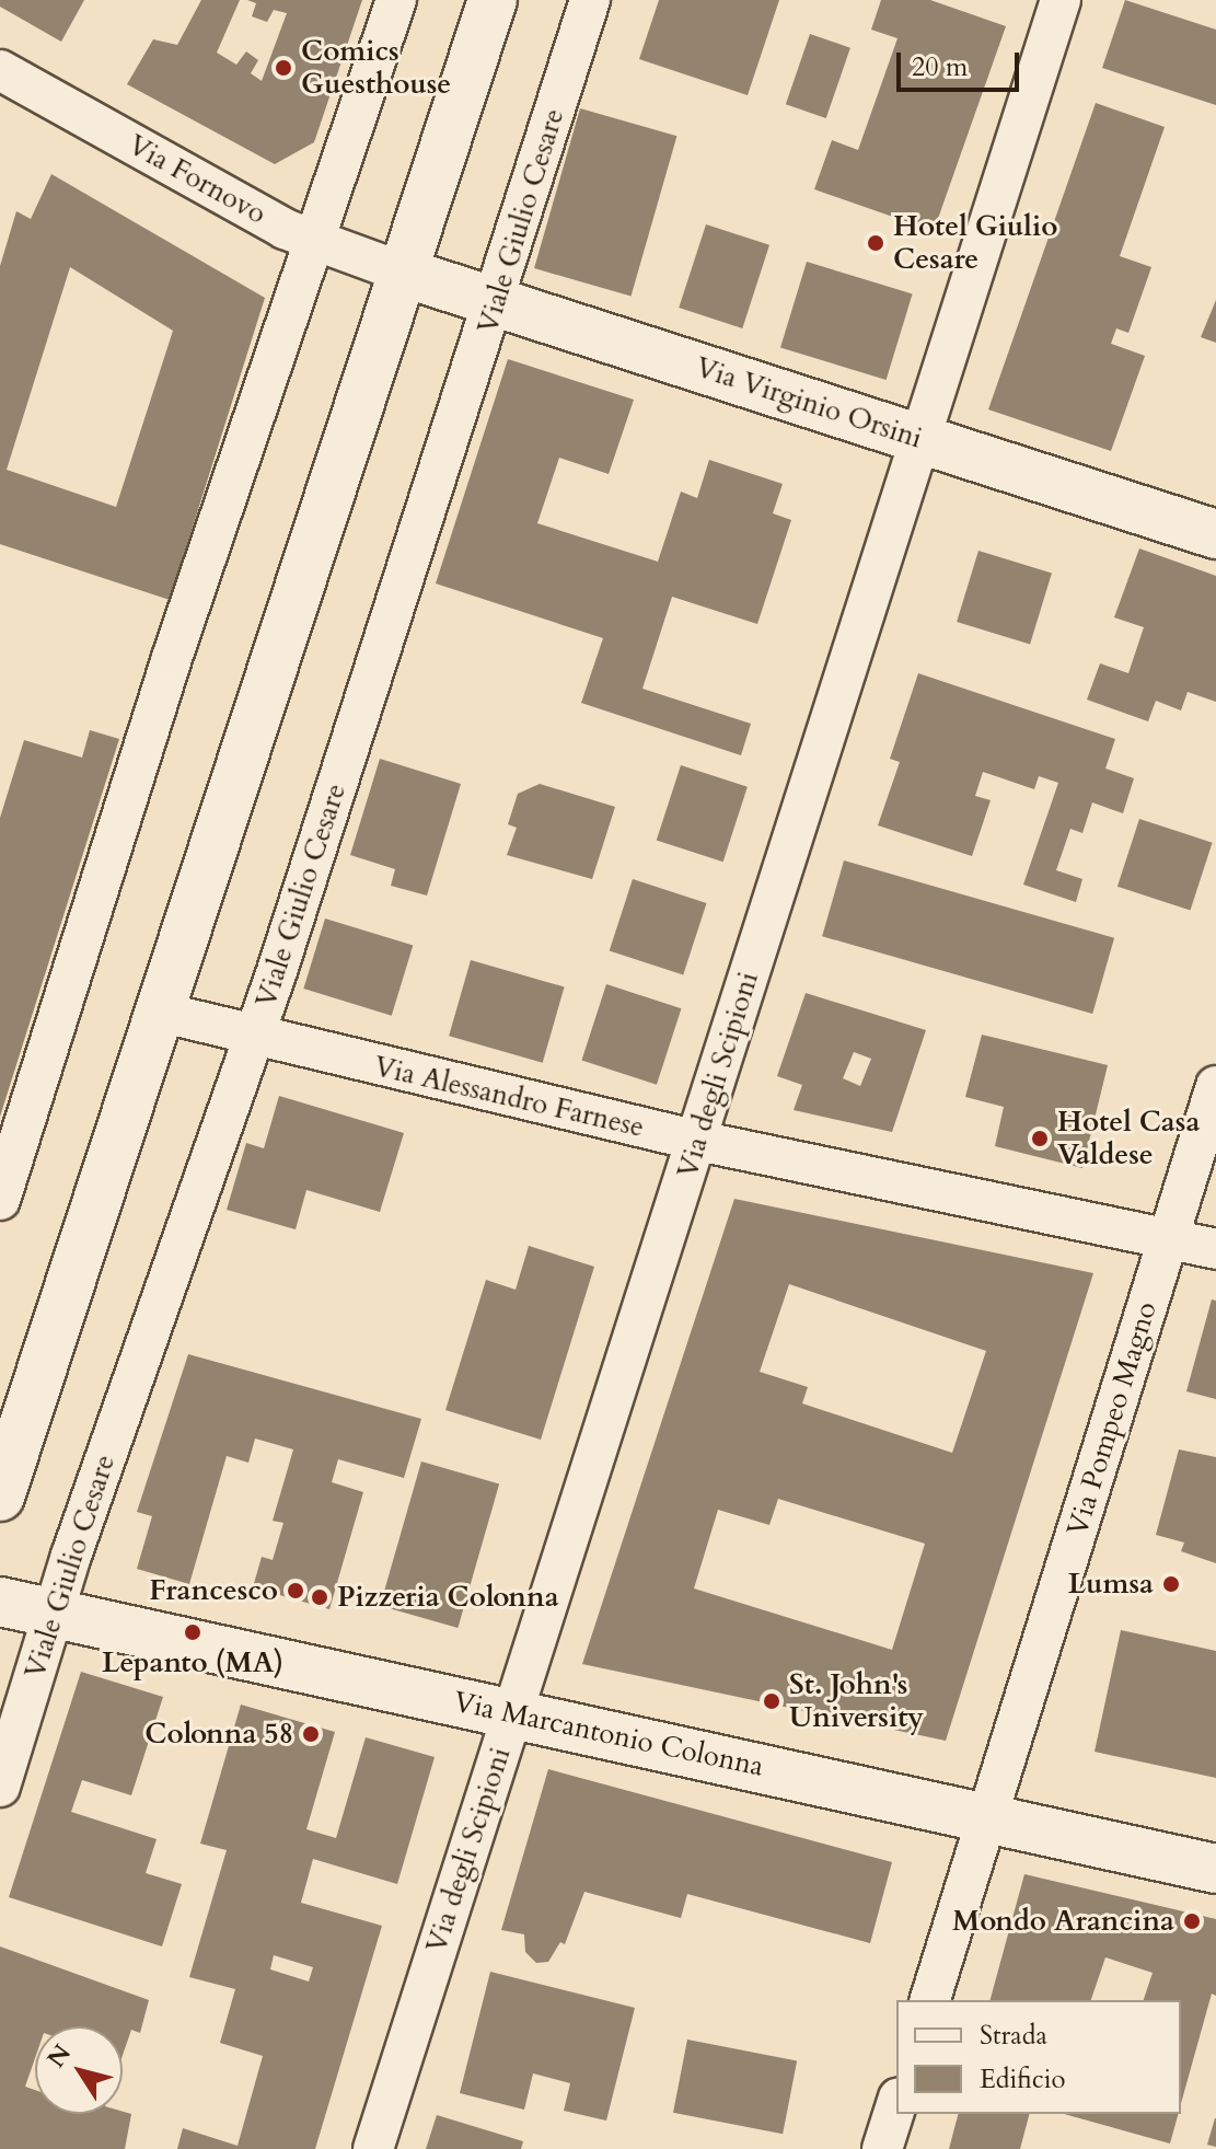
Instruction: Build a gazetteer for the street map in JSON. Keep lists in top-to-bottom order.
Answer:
{
  "streets": {
    "street": [
      "Via Fornovo",
      "Viale Giulio Cesare",
      "Via Virginio Orsini",
      "Via degli Scipioni",
      "Via Alessandro Farnese",
      "Via Pompeo Magno",
      "Via Marcantonio Colonna"
    ]
  },
  "crossings": [
    ["Via Fornovo", "Via Virginio Orsini"],
    ["Viale Giulio Cesare", "Via Virginio Orsini"],
    ["Viale Giulio Cesare", "Via Alessandro Farnese"],
    ["Viale Giulio Cesare", "Via Marcantonio Colonna"],
    ["Via Virginio Orsini", "Via degli Scipioni"],
    ["Via degli Scipioni", "Via Alessandro Farnese"],
    ["Via degli Scipioni", "Via Marcantonio Colonna"],
    ["Via Alessandro Farnese", "Via Pompeo Magno"],
    ["Via Pompeo Magno", "Via Marcantonio Colonna"]
  ],
  "places": [
    "Comics Guesthouse",
    "Hotel Giulio Cesare",
    "Hotel Casa Valdese",
    "Lumsa",
    "Francesco",
    "Pizzeria Colonna",
    "Lepanto (MA)",
    "St. John's University",
    "Colonna 58",
    "Mondo Arancina"
  ],
  "legend": ["Strada", "Edificio"],
  "scale_bar": "20 m",
  "north": "top left"
}
